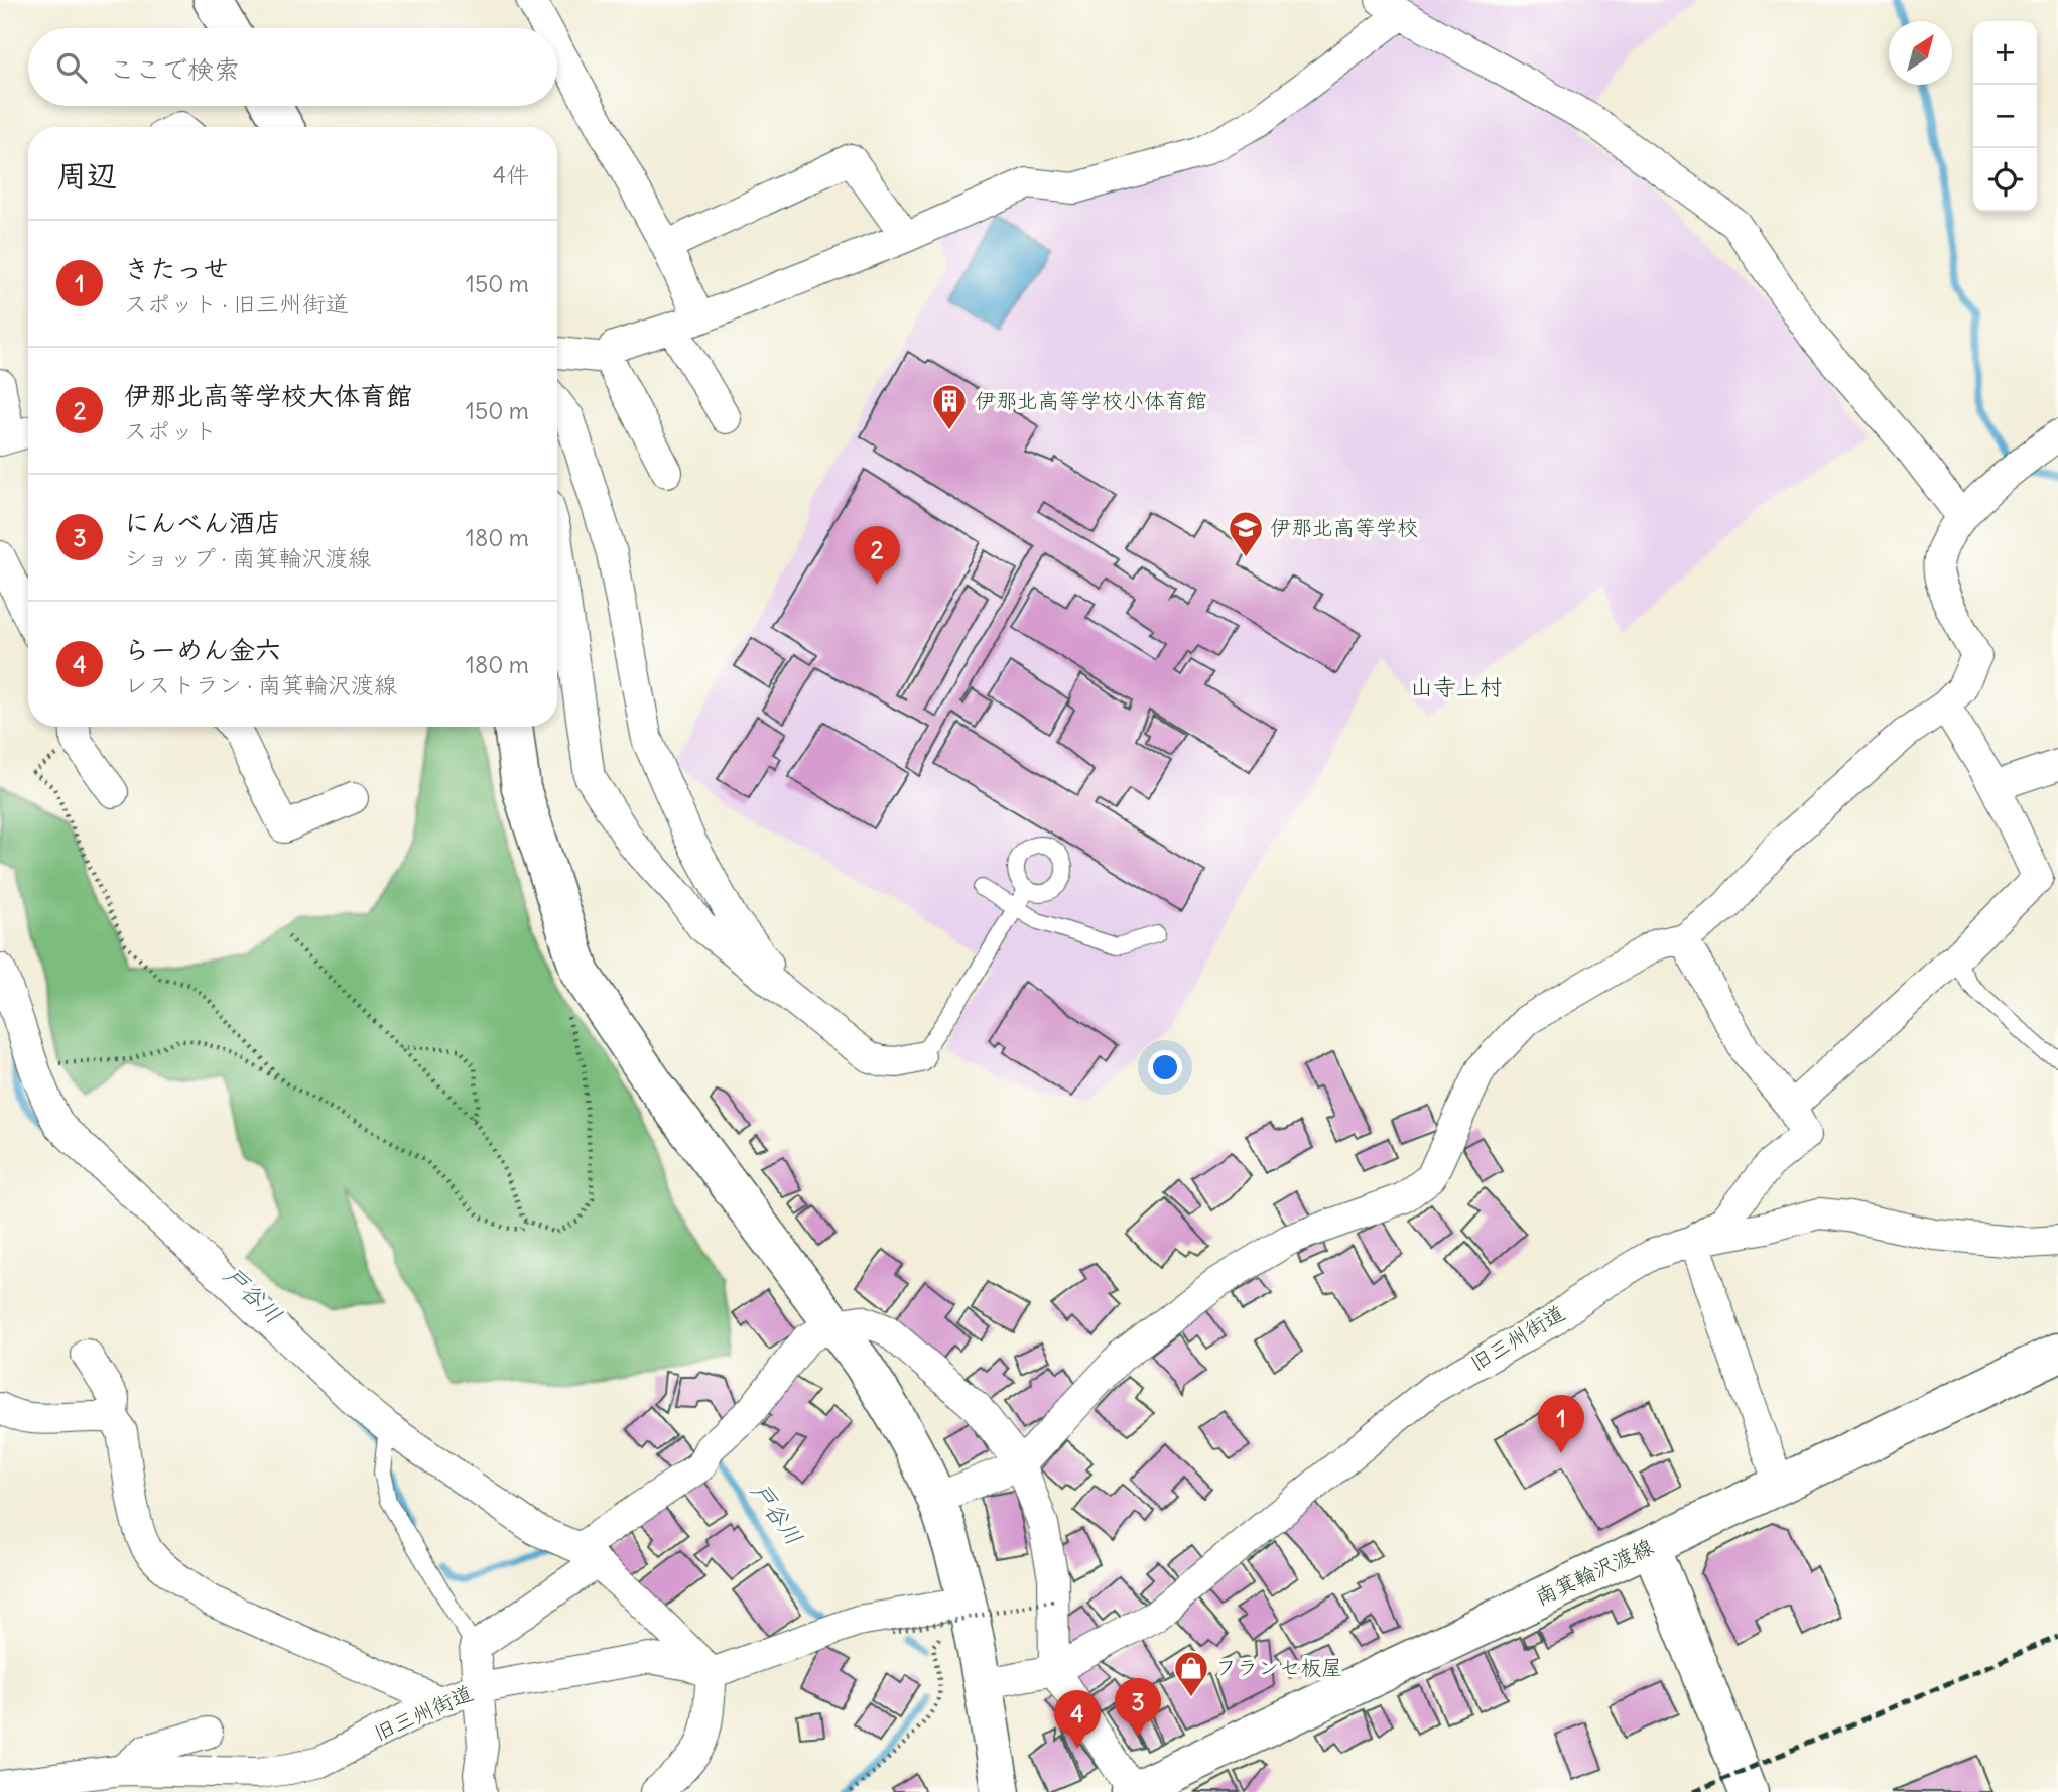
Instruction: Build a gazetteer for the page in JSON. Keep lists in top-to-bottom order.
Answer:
{
  "streets": {
    "street": ["旧三州街道", "南箕輪沢渡線"]
  },
  "districts": ["山寺上村"],
  "water": ["戸谷川"],
  "places": {
    "building": ["伊那北高等学校小体育館"],
    "school or university": ["伊那北高等学校"],
    "shop": ["フランセ板屋"]
  },
  "north": "top right",
  "page": {
    "map_buttons": ["+", "−"],
    "search": "ここで検索",
    "heading": ["周辺", "4件"],
    "list": [
      {
        "mark": "1",
        "name": "きたっせ",
        "note": "スポット · 旧三州街道",
        "value": "150 m"
      },
      {
        "mark": "2",
        "name": "伊那北高等学校大体育館",
        "note": "スポット",
        "value": "150 m"
      },
      {
        "mark": "3",
        "name": "にんべん酒店",
        "note": "ショップ · 南箕輪沢渡線",
        "value": "180 m"
      },
      {
        "mark": "4",
        "name": "らーめん金六",
        "note": "レストラン · 南箕輪沢渡線",
        "value": "180 m"
      }
    ],
    "pins": [
      "2",
      "1",
      "3",
      "4"
    ]
  }
}
